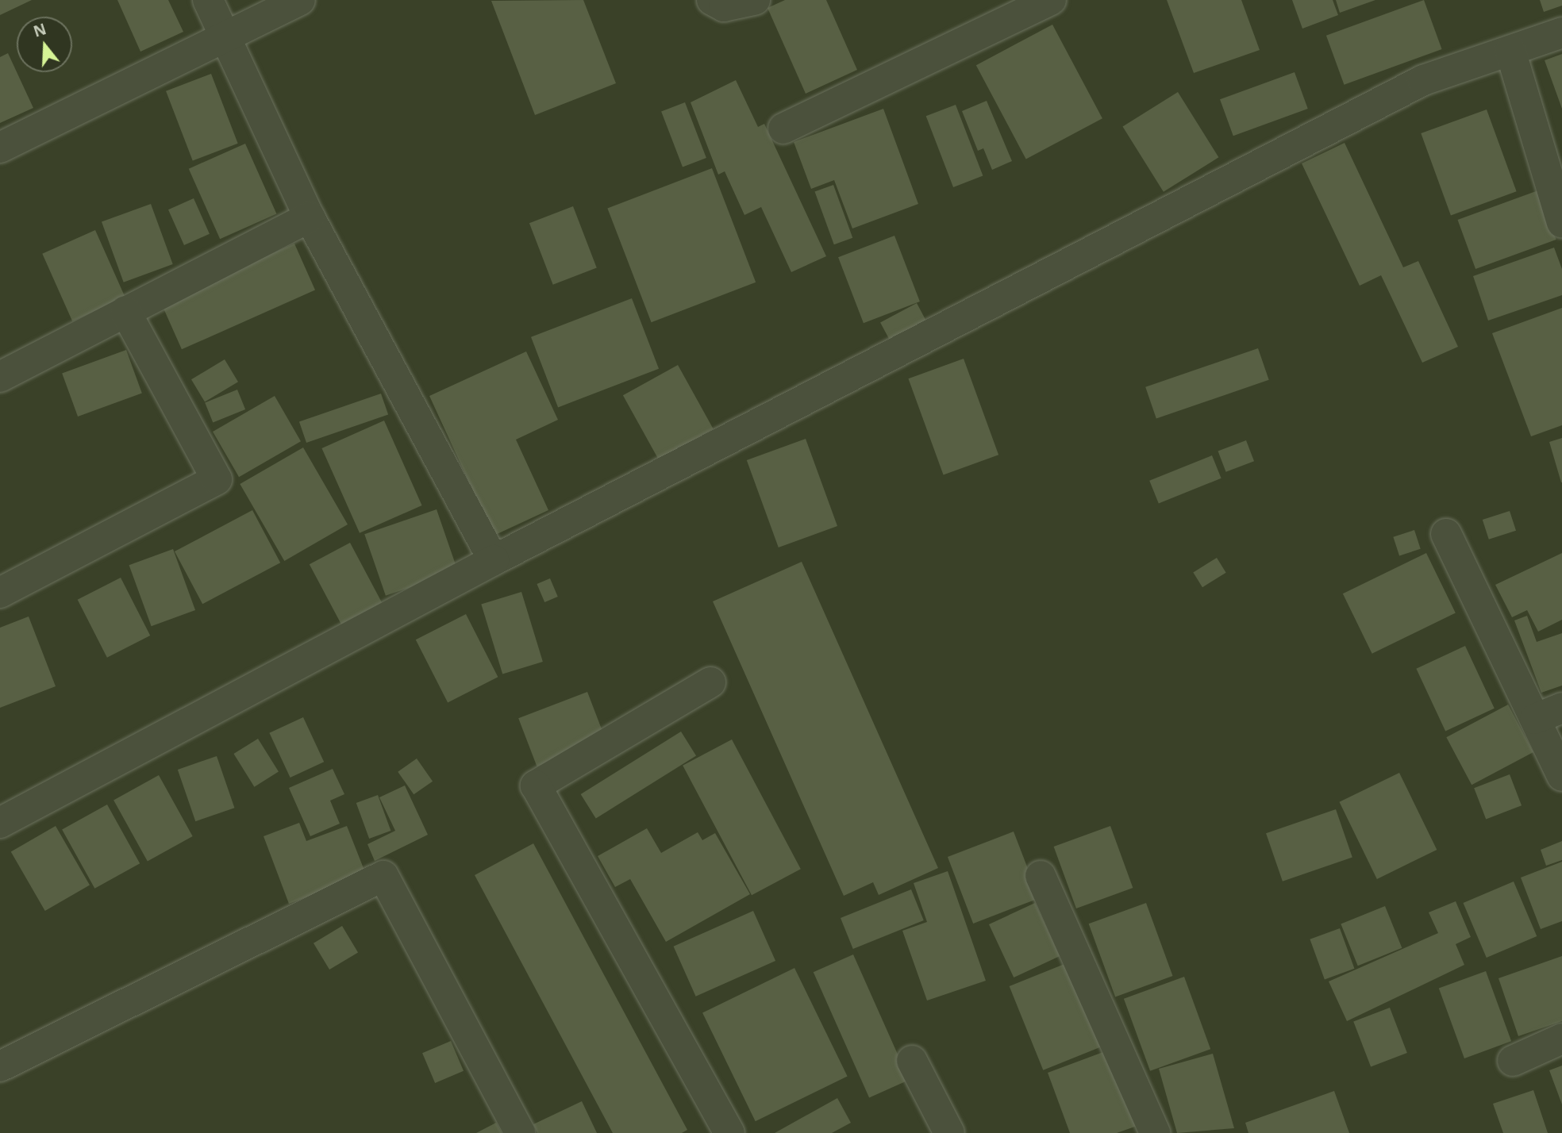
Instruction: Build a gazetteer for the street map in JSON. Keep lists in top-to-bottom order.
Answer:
{
  "north": "top"
}
